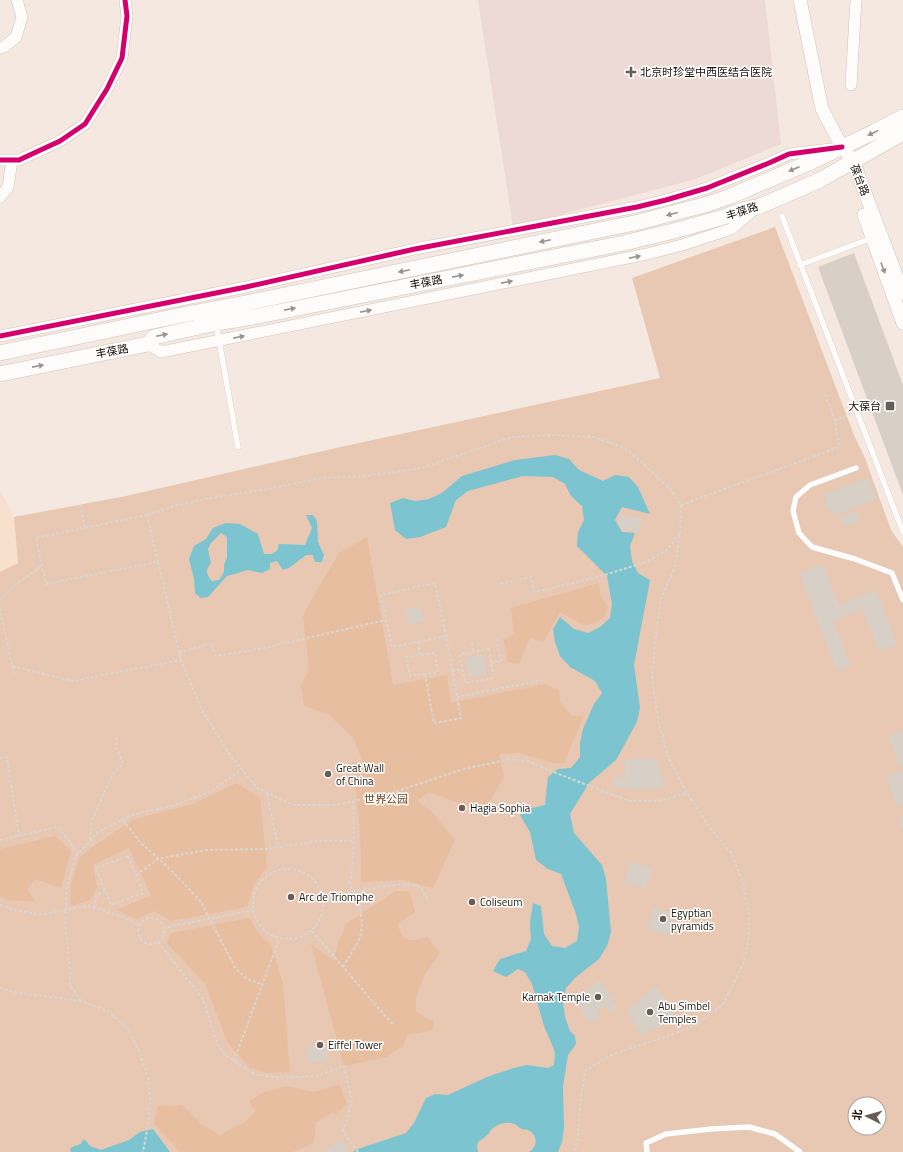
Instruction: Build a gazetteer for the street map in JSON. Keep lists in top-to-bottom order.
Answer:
{
  "streets": {
    "main road": ["丰葆路"],
    "street": ["葆台路"]
  },
  "crossings": [
    ["葆台路", "丰葆路"]
  ],
  "parks": ["世界公园"],
  "places": {
    "health": ["北京时珍堂中西医结合医院"],
    "transit": ["大葆台"],
    "other": [
      "Great Wall of China",
      "Hagia Sophia",
      "Arc de Triomphe",
      "Coliseum",
      "Egyptian pyramids",
      "Karnak Temple",
      "Abu Simbel Temples",
      "Eiffel Tower"
    ]
  },
  "north": "left"
}
